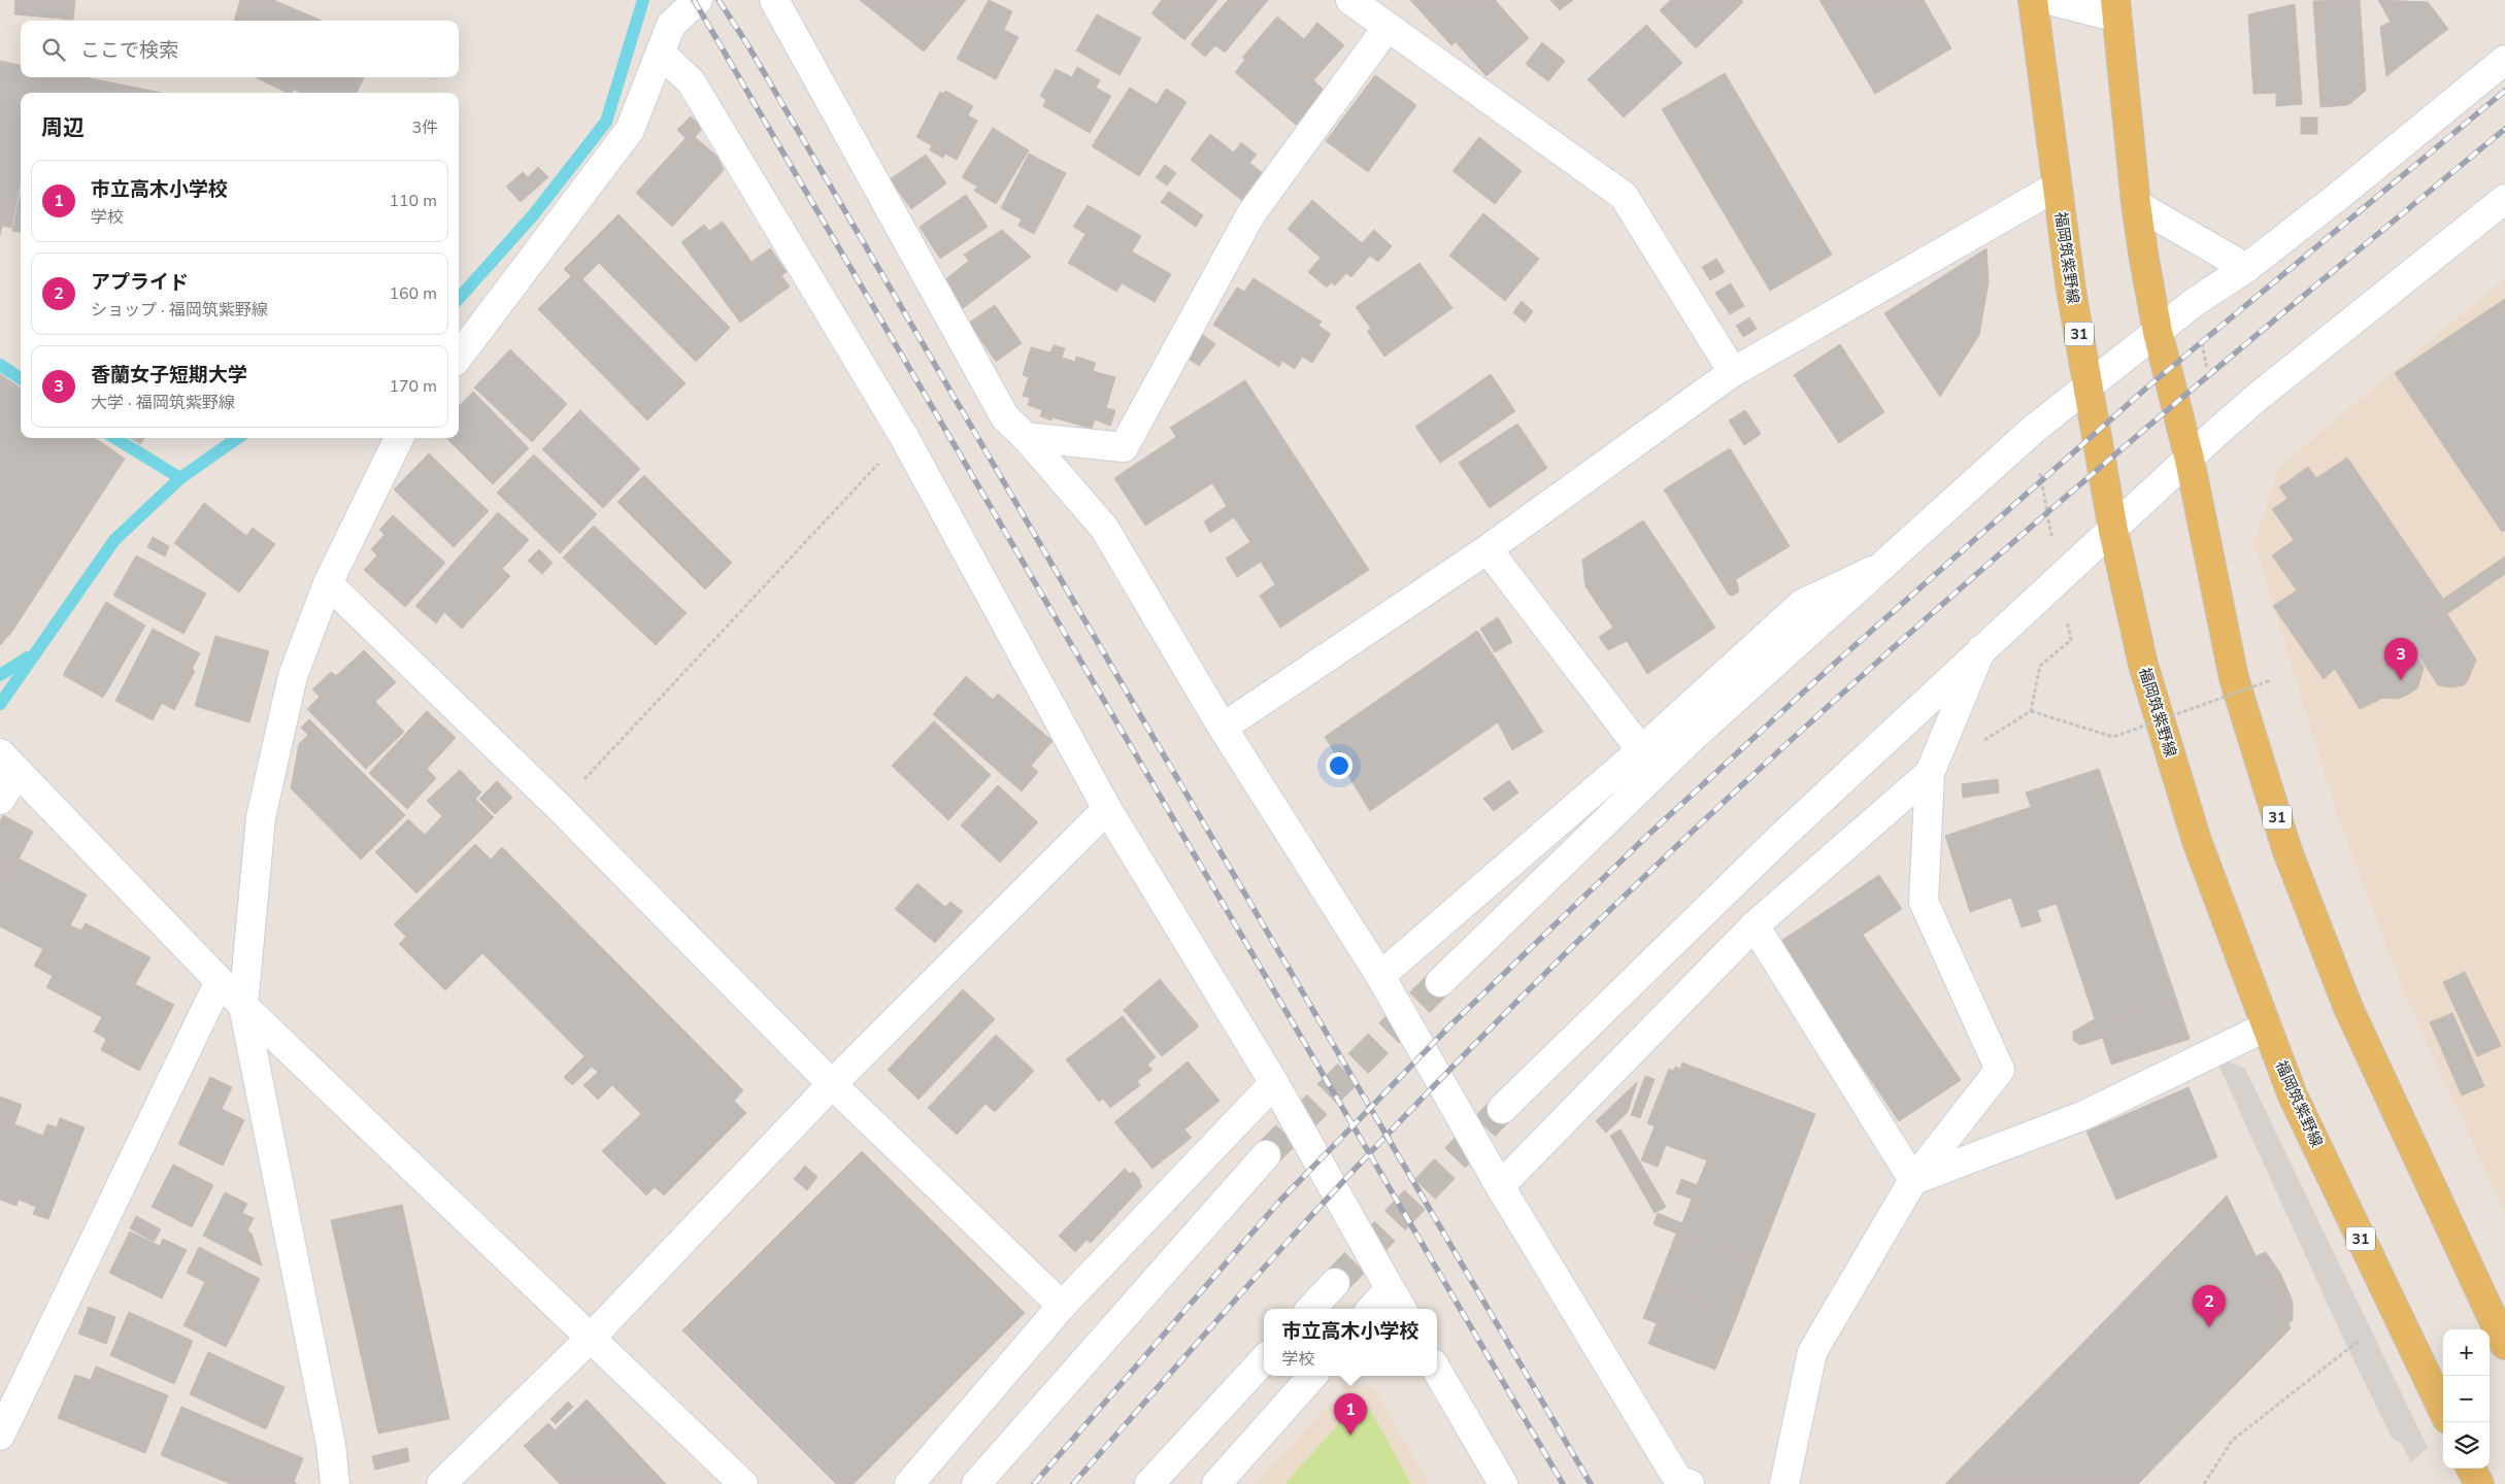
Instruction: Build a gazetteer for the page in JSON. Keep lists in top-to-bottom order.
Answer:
{
  "streets": {
    "main road": ["福岡筑紫野線", "31"]
  },
  "page": {
    "search": "ここで検索",
    "heading": ["周辺", "3件"],
    "list": [
      {
        "mark": "1",
        "name": "市立高木小学校",
        "note": "学校",
        "value": "110 m"
      },
      {
        "mark": "2",
        "name": "アプライド",
        "note": "ショップ · 福岡筑紫野線",
        "value": "160 m"
      },
      {
        "mark": "3",
        "name": "香蘭女子短期大学",
        "note": "大学 · 福岡筑紫野線",
        "value": "170 m"
      }
    ],
    "pins": ["3", "2", "1"],
    "popup": ["市立高木小学校", "学校"],
    "map_buttons": ["+", "−"]
  }
}
